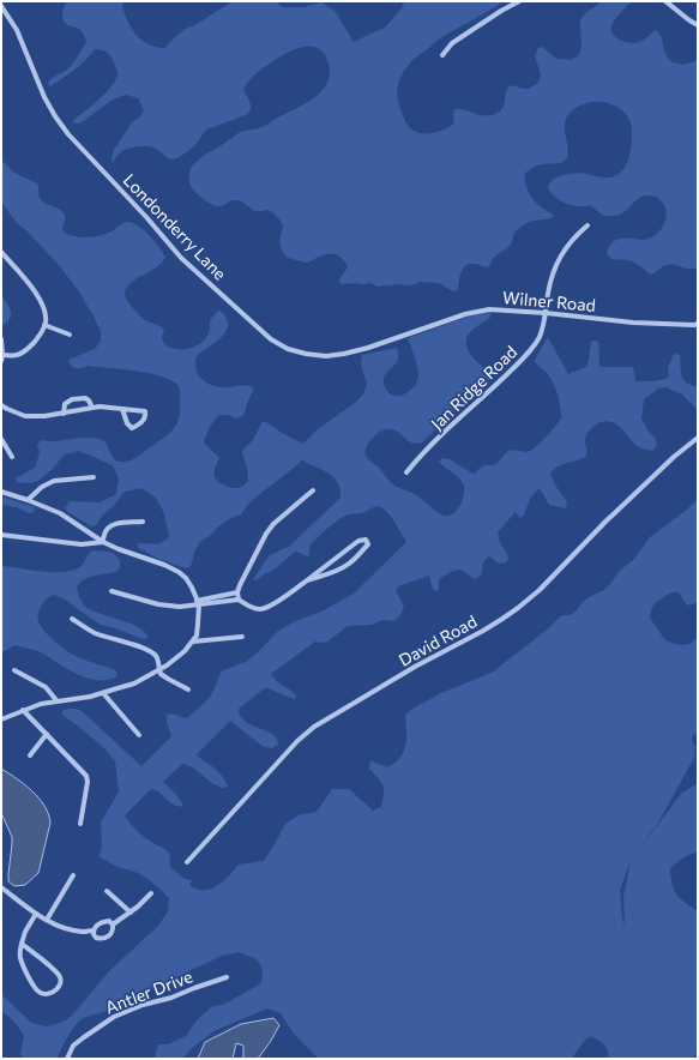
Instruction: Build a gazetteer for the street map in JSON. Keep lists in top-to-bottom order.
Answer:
{
  "streets": {
    "street": [
      "Londonderry Lane",
      "Wilner Road",
      "Jan Ridge Road",
      "David Road",
      "Antler Drive"
    ]
  },
  "crossings": [
    ["Londonderry Lane", "Wilner Road"],
    ["Wilner Road", "Jan Ridge Road"]
  ]
}
